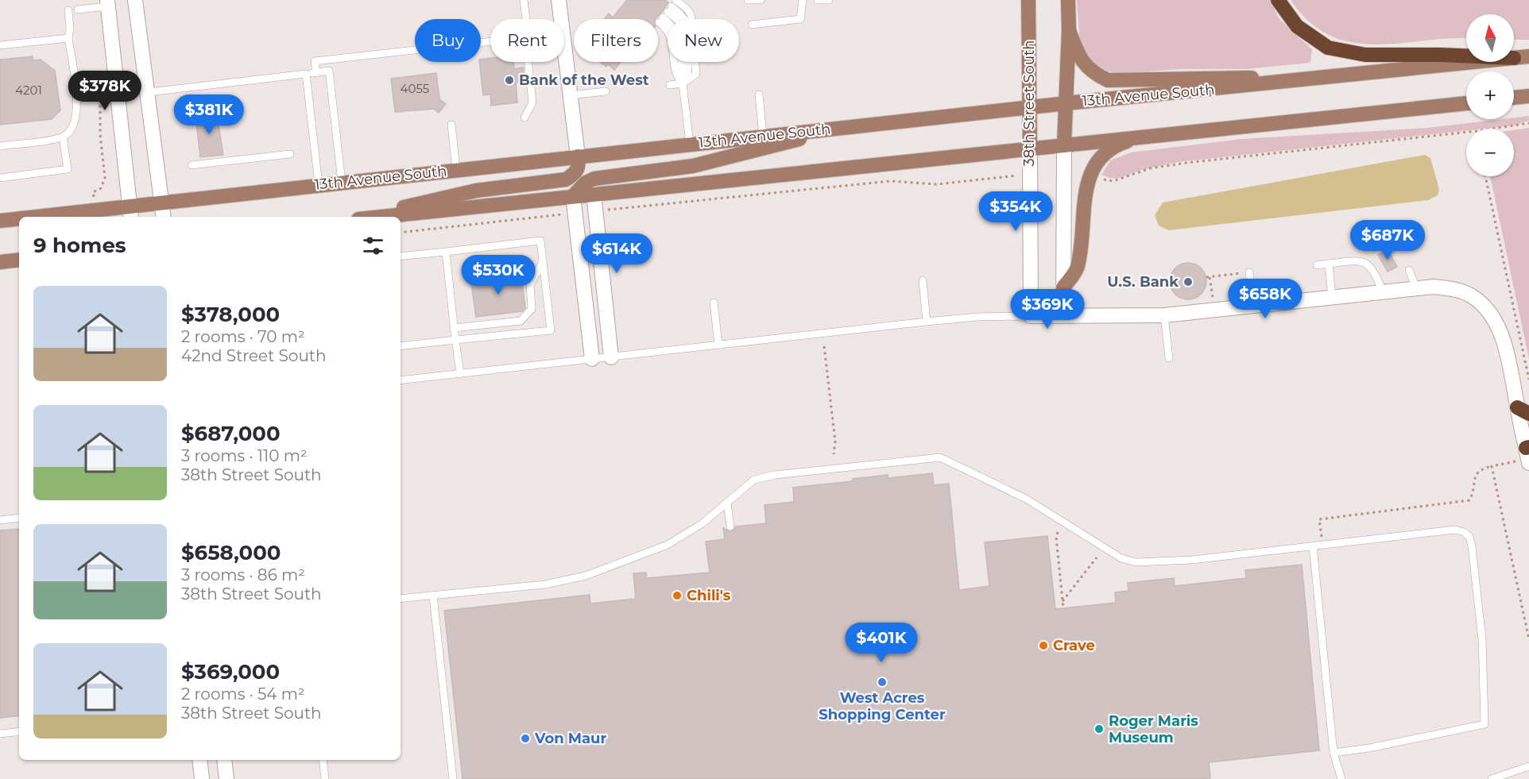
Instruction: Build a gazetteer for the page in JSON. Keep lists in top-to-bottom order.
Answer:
{
  "streets": {
    "main road": ["13th Avenue South", "38th Street South"]
  },
  "crossings": [
    ["13th Avenue South", "38th Street South"]
  ],
  "places": [
    "Bank of the West",
    "U.S. Bank",
    "Chili's",
    "Crave",
    "West Acres Shopping Center",
    "Roger Maris Museum",
    "Von Maur"
  ],
  "house_numbers": ["4055", "4201"],
  "north": "top",
  "page": {
    "map_buttons": ["+", "−"],
    "chip": [
      "Buy",
      "Rent",
      "Filters",
      "New"
    ],
    "price": [
      "$378K",
      "$381K",
      "$354K",
      "$687K",
      "$614K",
      "$530K",
      "$658K",
      "$369K",
      "$401K"
    ],
    "heading": "9 homes",
    "list": [
      {
        "name": "$378,000",
        "note": "2 rooms · 70 m² · 42nd Street South"
      },
      {
        "name": "$687,000",
        "note": "3 rooms · 110 m² · 38th Street South"
      },
      {
        "name": "$658,000",
        "note": "3 rooms · 86 m² · 38th Street South"
      },
      {
        "name": "$369,000",
        "note": "2 rooms · 54 m² · 38th Street South"
      }
    ]
  }
}
